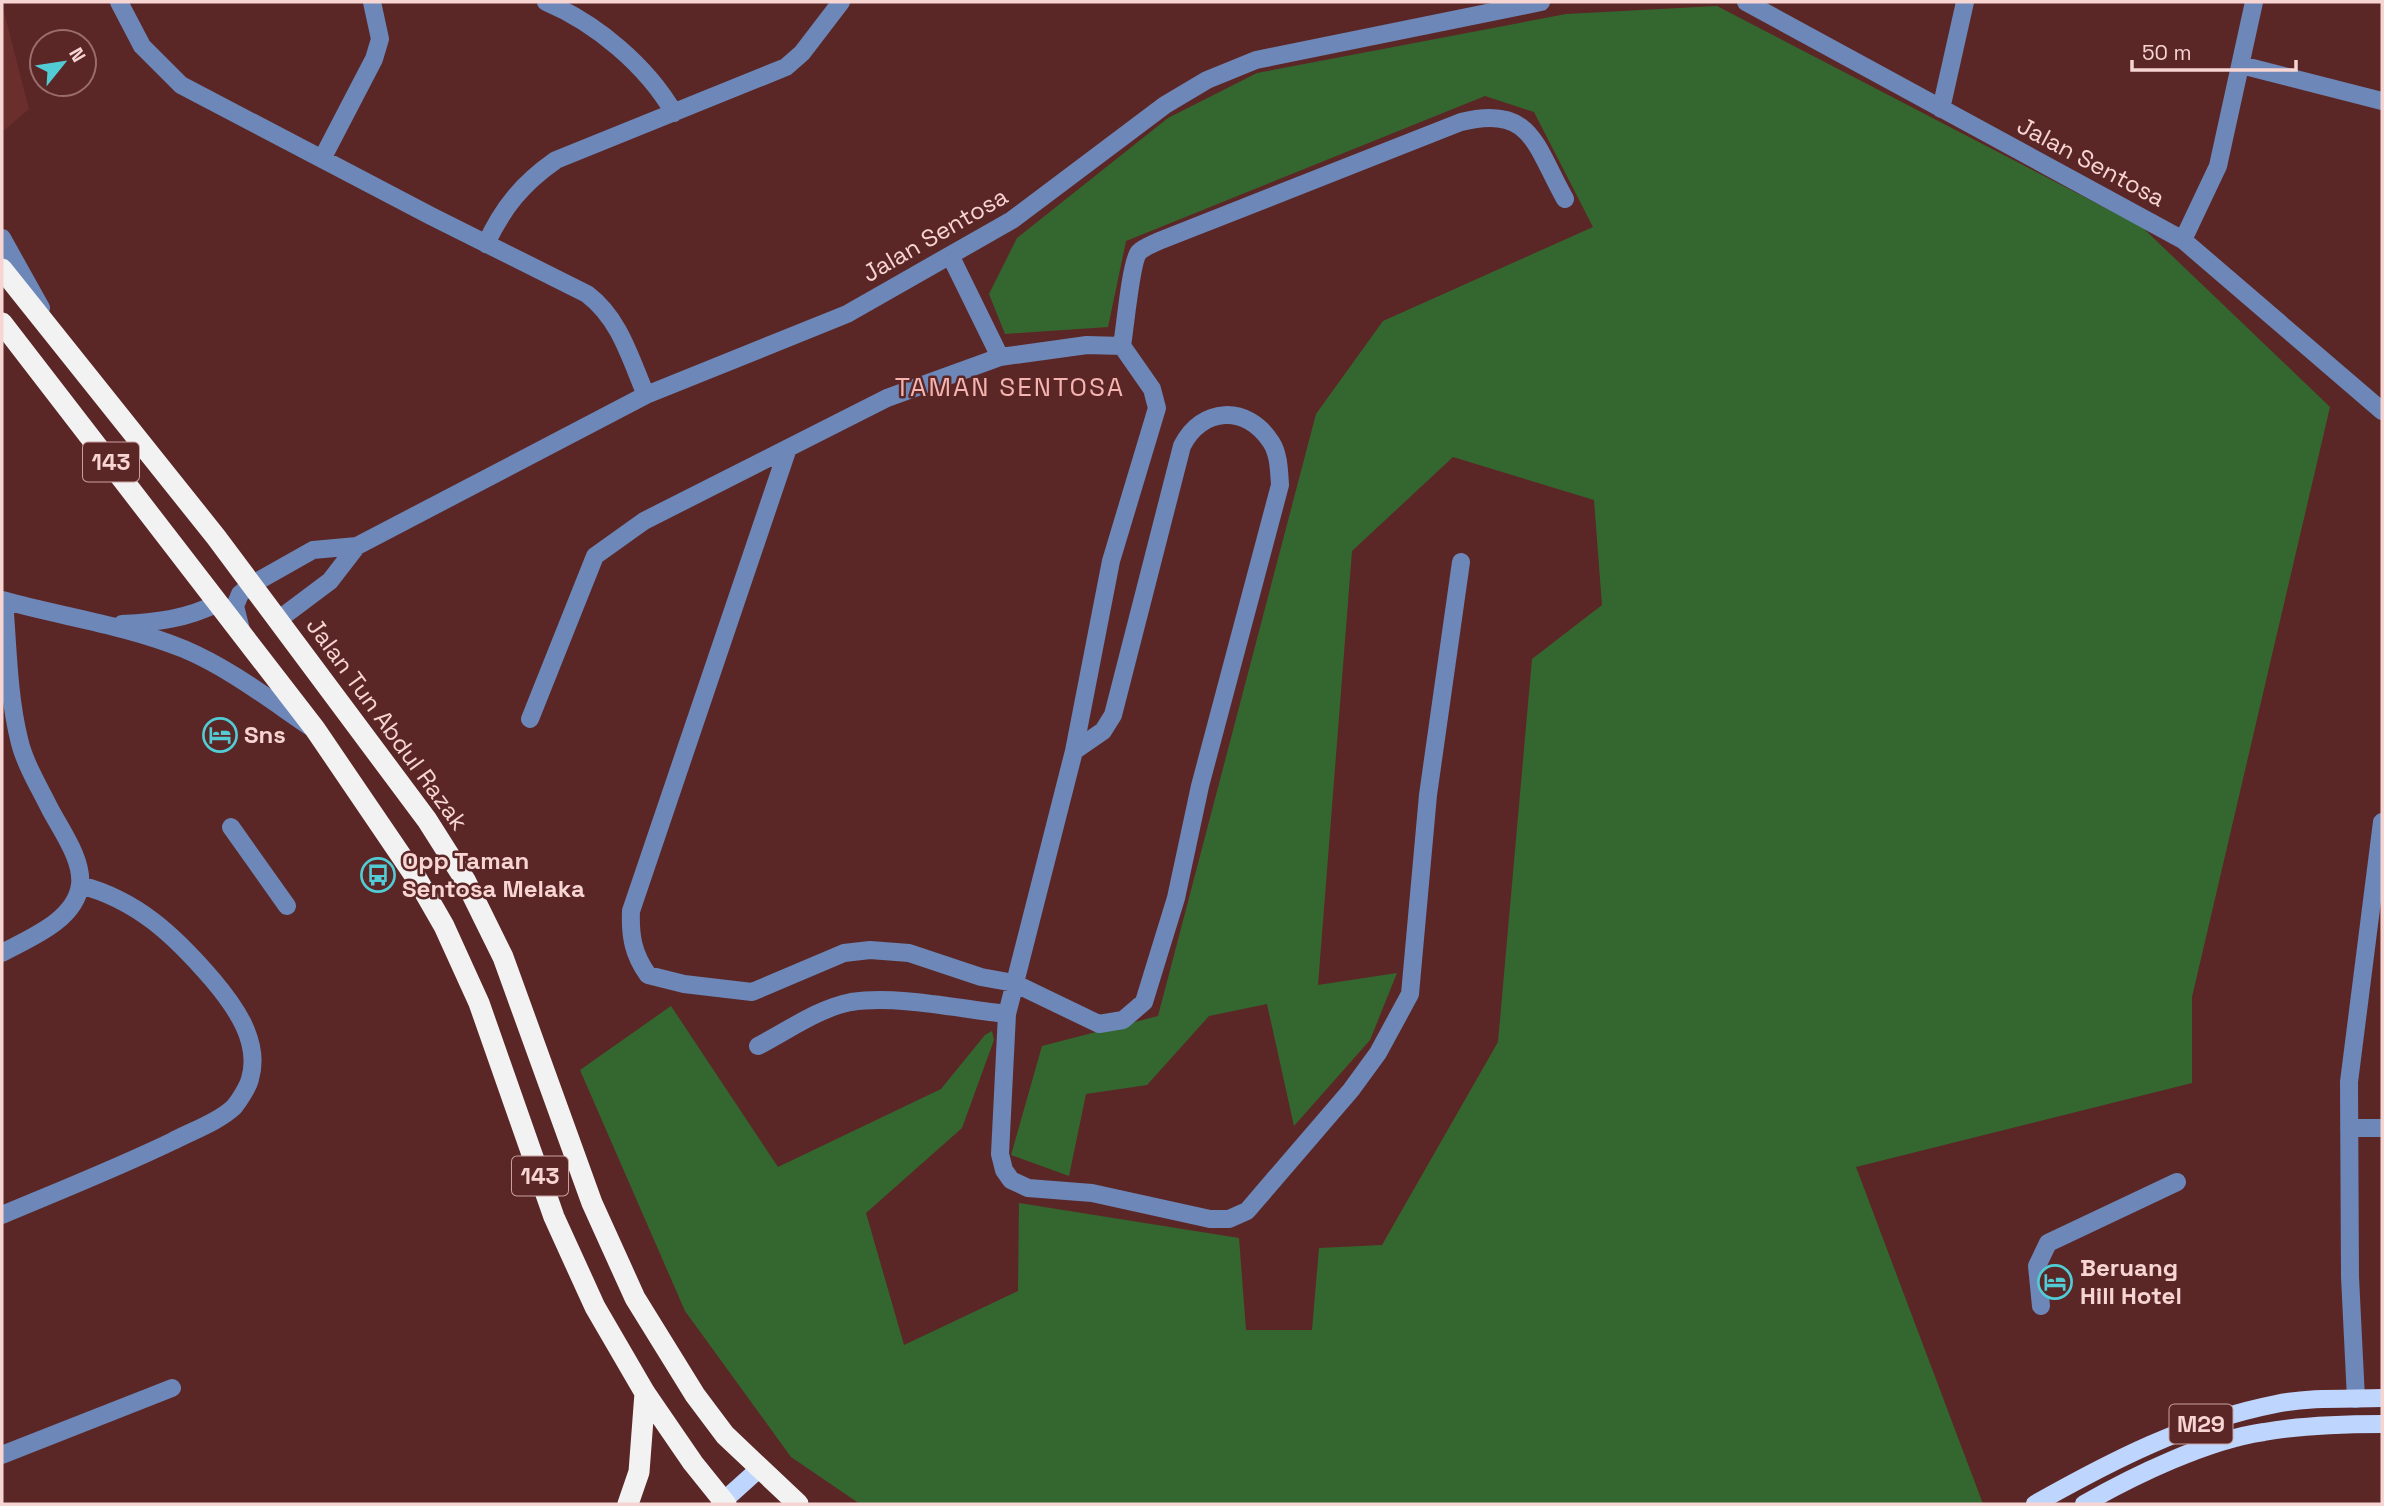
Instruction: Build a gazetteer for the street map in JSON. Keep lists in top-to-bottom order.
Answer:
{
  "streets": {
    "highway": ["143", "Jalan Tun Abdul Razak"],
    "main road": ["M29"],
    "street": ["Jalan Sentosa"]
  },
  "crossings": [
    ["Jalan Sentosa", "Jalan Tun Abdul Razak"]
  ],
  "districts": ["TAMAN SENTOSA"],
  "places": {
    "hotel": ["Sns", "Beruang Hill Hotel"],
    "bus stop": ["Opp Taman Sentosa Melaka"]
  },
  "scale_bar": "50 m",
  "north": "top right"
}
